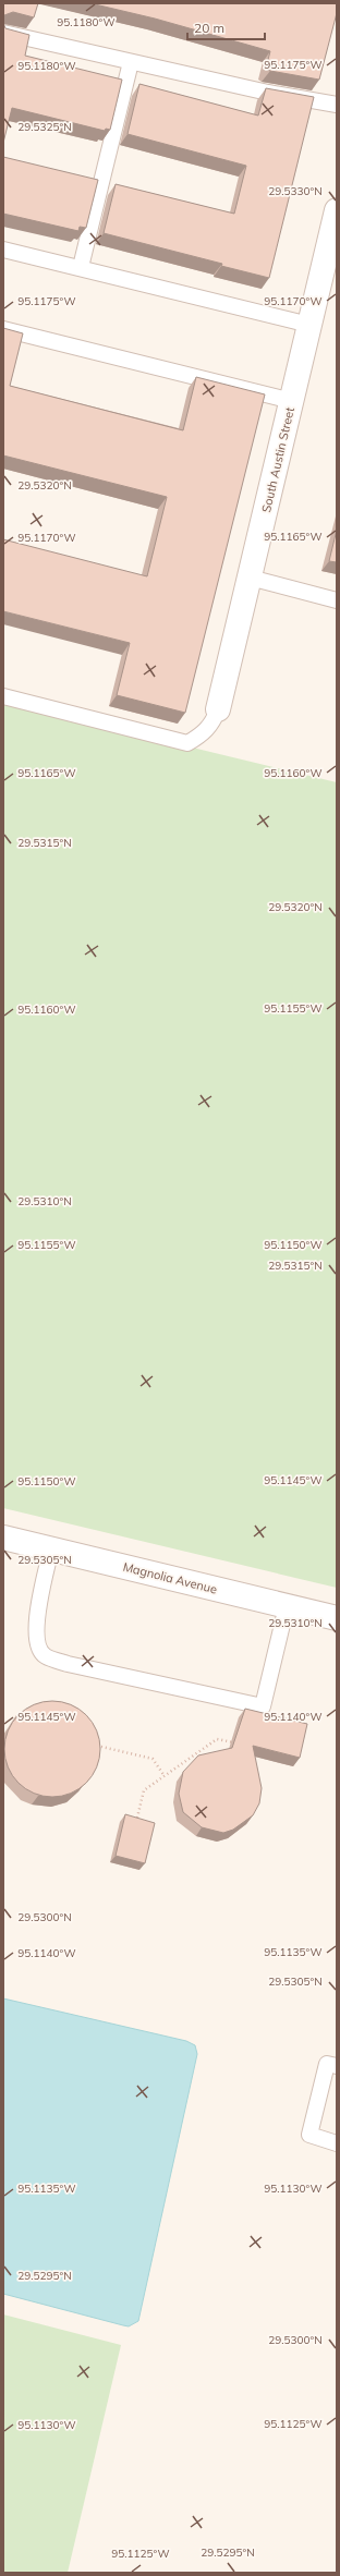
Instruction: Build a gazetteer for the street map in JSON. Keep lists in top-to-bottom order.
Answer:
{
  "streets": {
    "street": ["South Austin Street", "Magnolia Avenue"]
  },
  "scale_bar": "20 m",
  "coordinates": [
    "95.1180°W",
    "95.1175°W",
    "29.5325°N",
    "29.5330°N",
    "95.1170°W",
    "29.5320°N",
    "95.1165°W",
    "95.1160°W",
    "29.5315°N",
    "95.1155°W",
    "29.5310°N",
    "95.1150°W",
    "95.1145°W",
    "29.5305°N",
    "95.1140°W",
    "29.5300°N",
    "95.1135°W",
    "95.1130°W",
    "29.5295°N",
    "95.1125°W"
  ]
}
